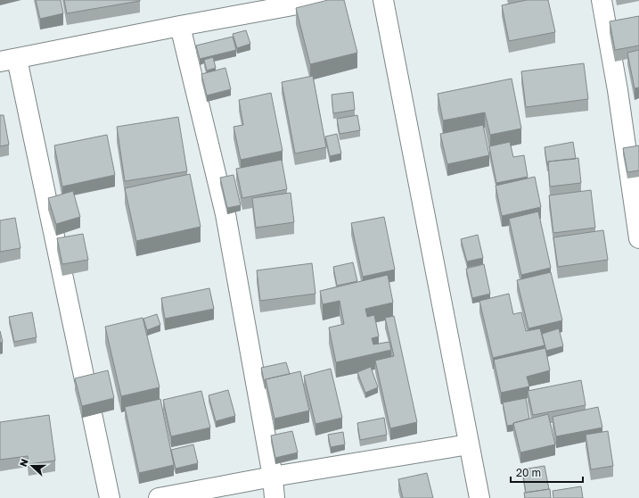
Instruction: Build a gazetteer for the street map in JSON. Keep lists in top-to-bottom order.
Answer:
{
  "scale_bar": "20 m",
  "north": "left"
}
